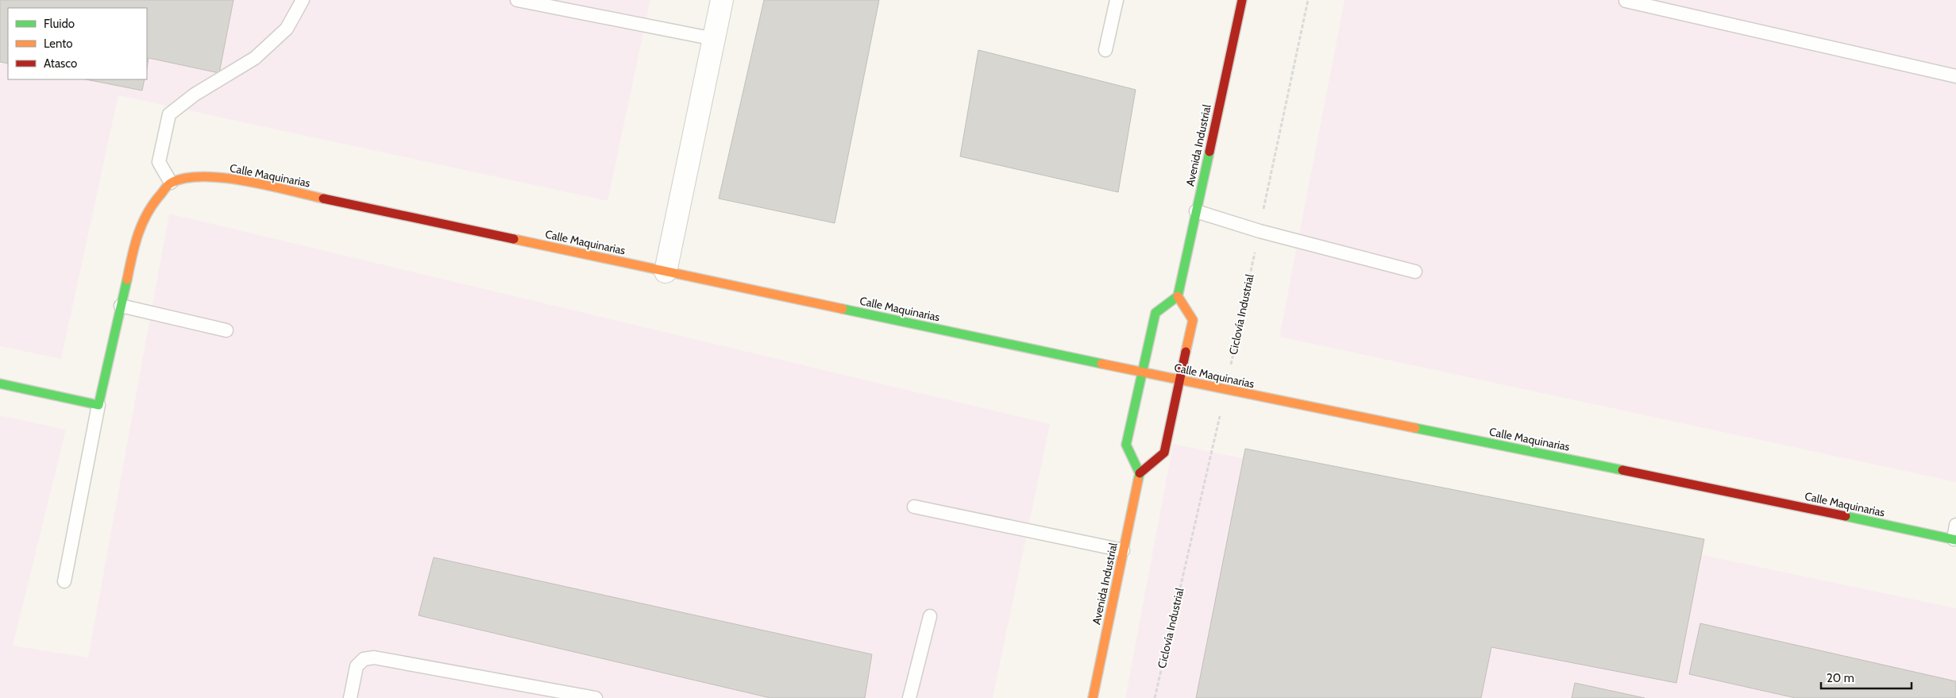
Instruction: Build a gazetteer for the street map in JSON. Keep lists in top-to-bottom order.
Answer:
{
  "streets": {
    "street": ["Avenida Industrial", "Calle Maquinarias"],
    "path": ["Ciclovía Industrial"]
  },
  "crossings": [
    ["Calle Maquinarias", "Ciclovía Industrial"]
  ],
  "legend": ["Fluido", "Lento", "Atasco"],
  "scale_bar": "20 m"
}
